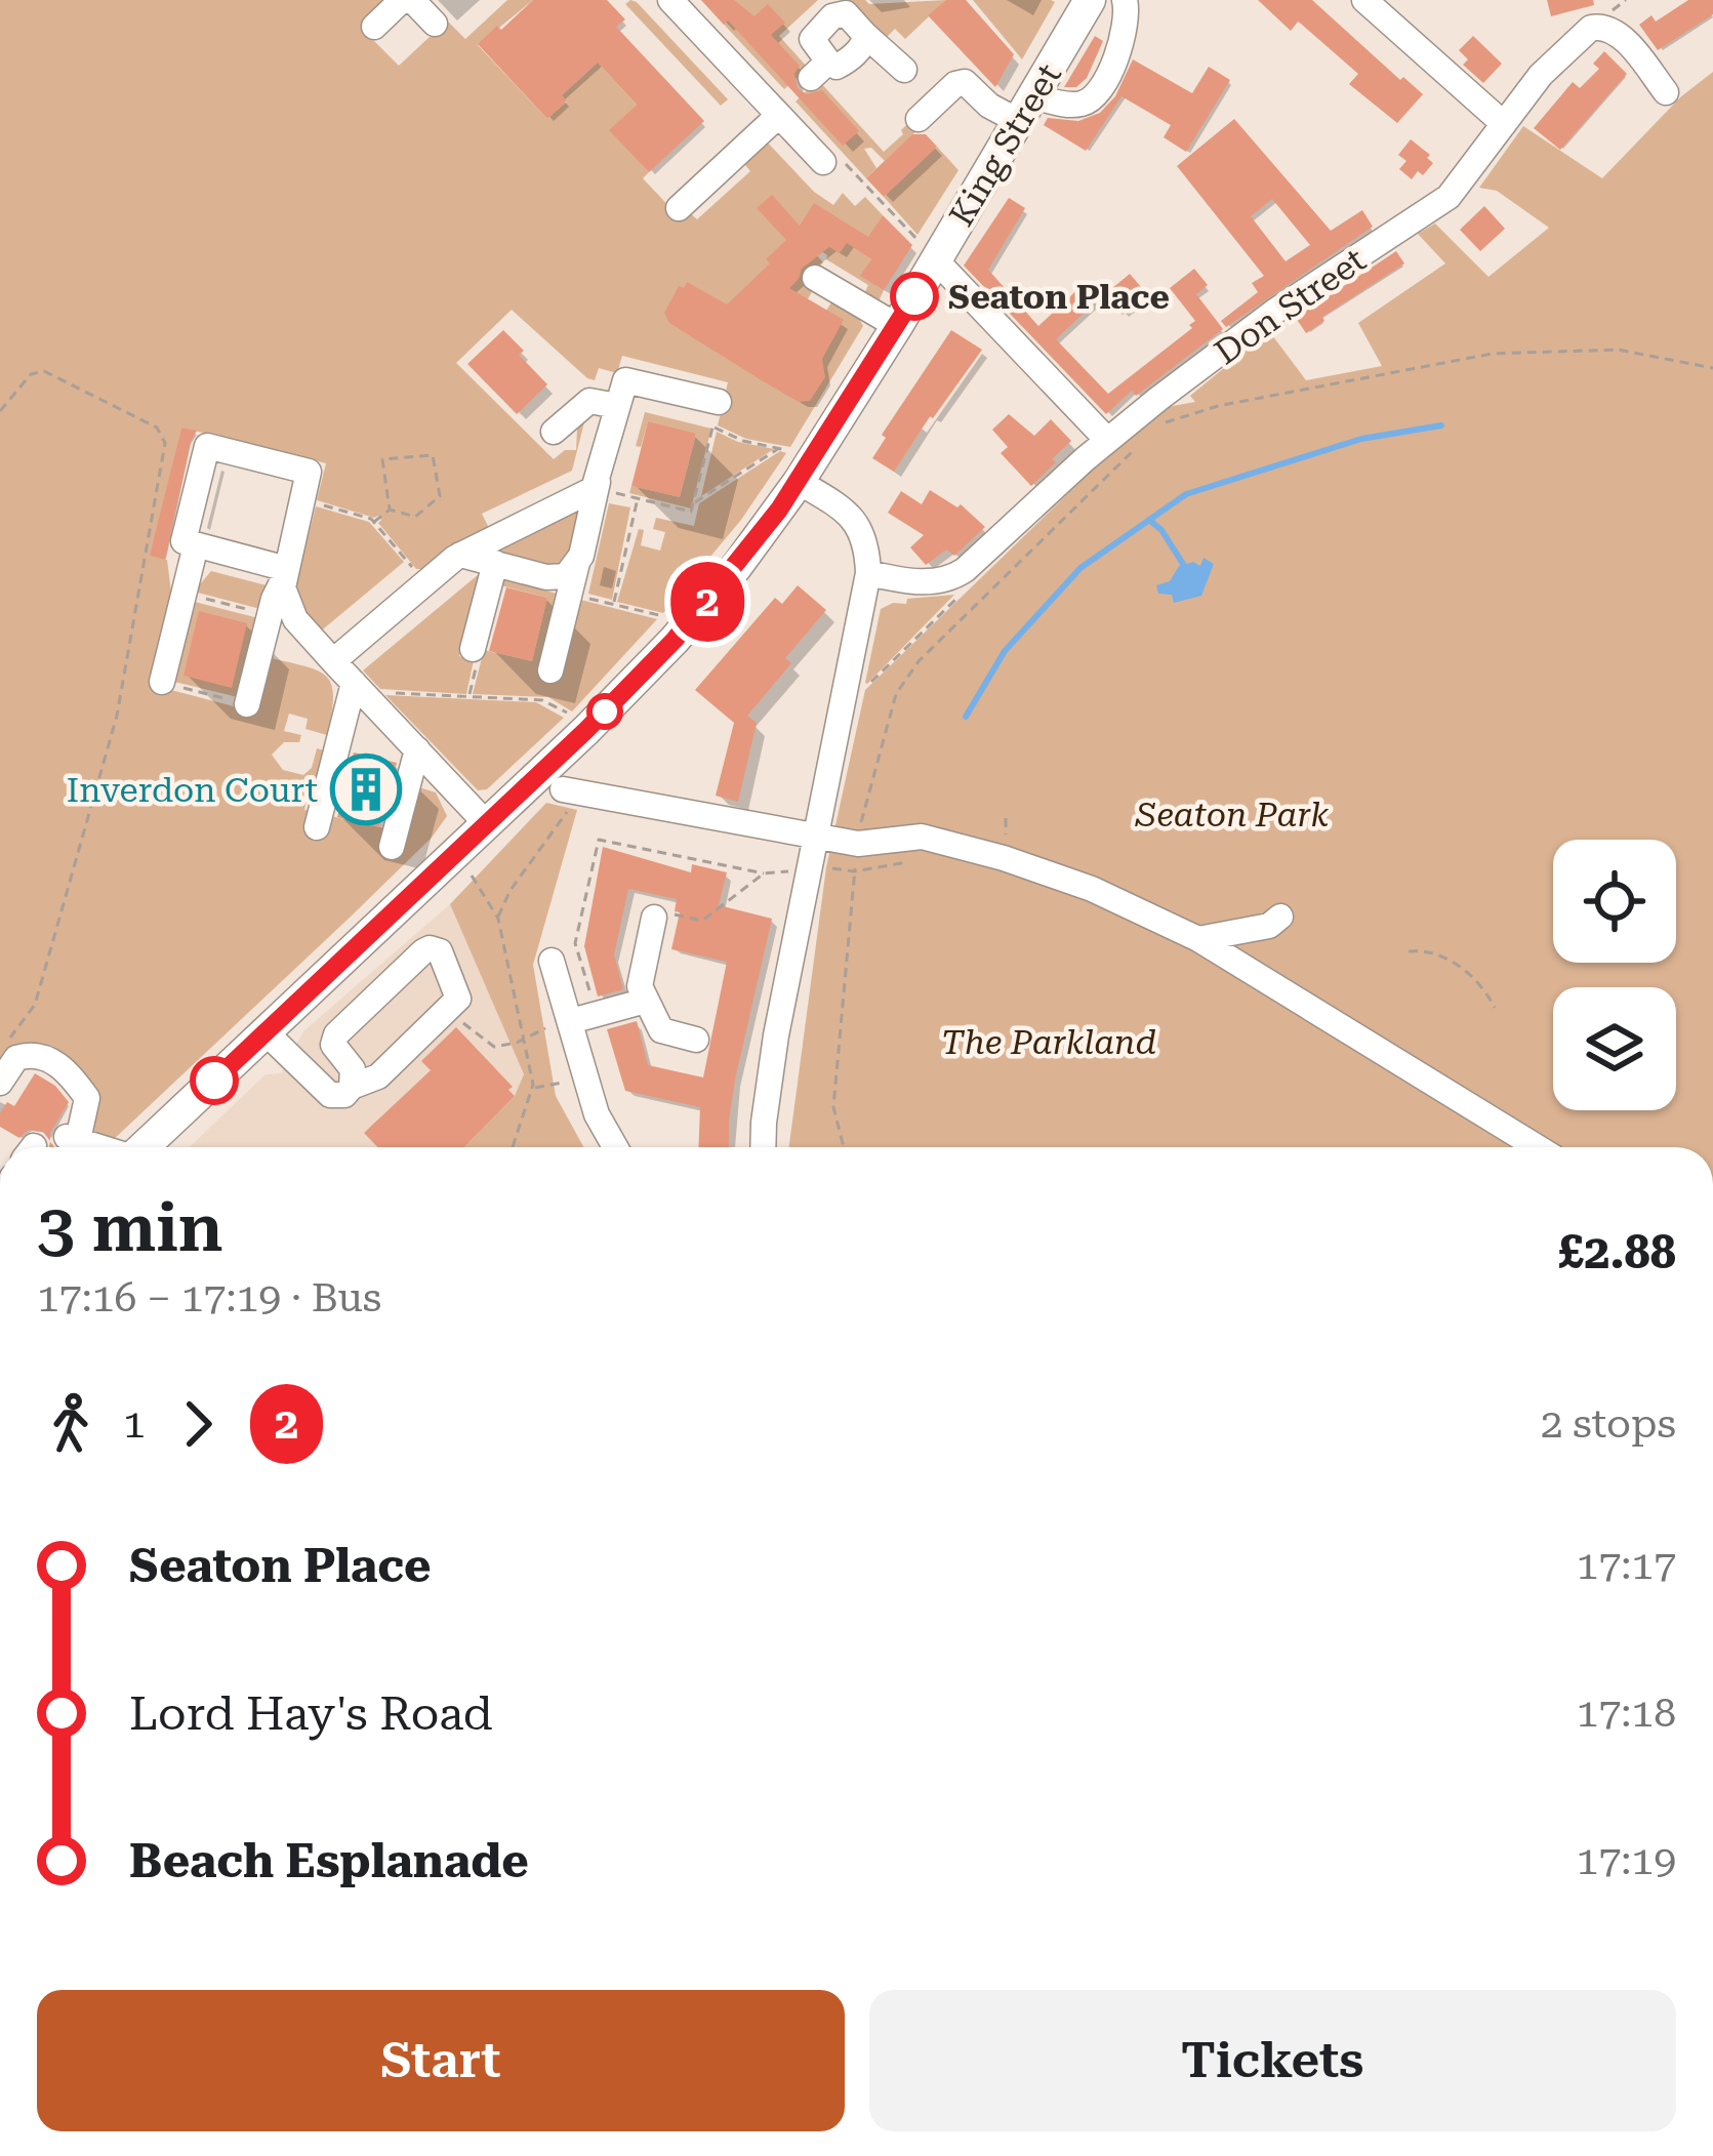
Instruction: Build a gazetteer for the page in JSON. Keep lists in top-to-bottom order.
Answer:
{
  "streets": {
    "main road": ["King Street"],
    "street": ["Don Street"]
  },
  "parks": ["Seaton Park", "The Parkland"],
  "places": {
    "other": ["Seaton Place"],
    "building": ["Inverdon Court"]
  },
  "lines": ["bus line 2"],
  "page": {
    "on_map": "2",
    "heading": ["3 min", "17:16 – 17:19 · Bus", "£2.88"],
    "legs": ["1", "2", "2 stops"],
    "list": [
      {
        "name": "Seaton Place",
        "value": "17:17"
      },
      {
        "name": "Lord Hay's Road",
        "value": "17:18"
      },
      {
        "name": "Beach Esplanade",
        "value": "17:19"
      }
    ],
    "buttons": ["Start", "Tickets"]
  }
}
